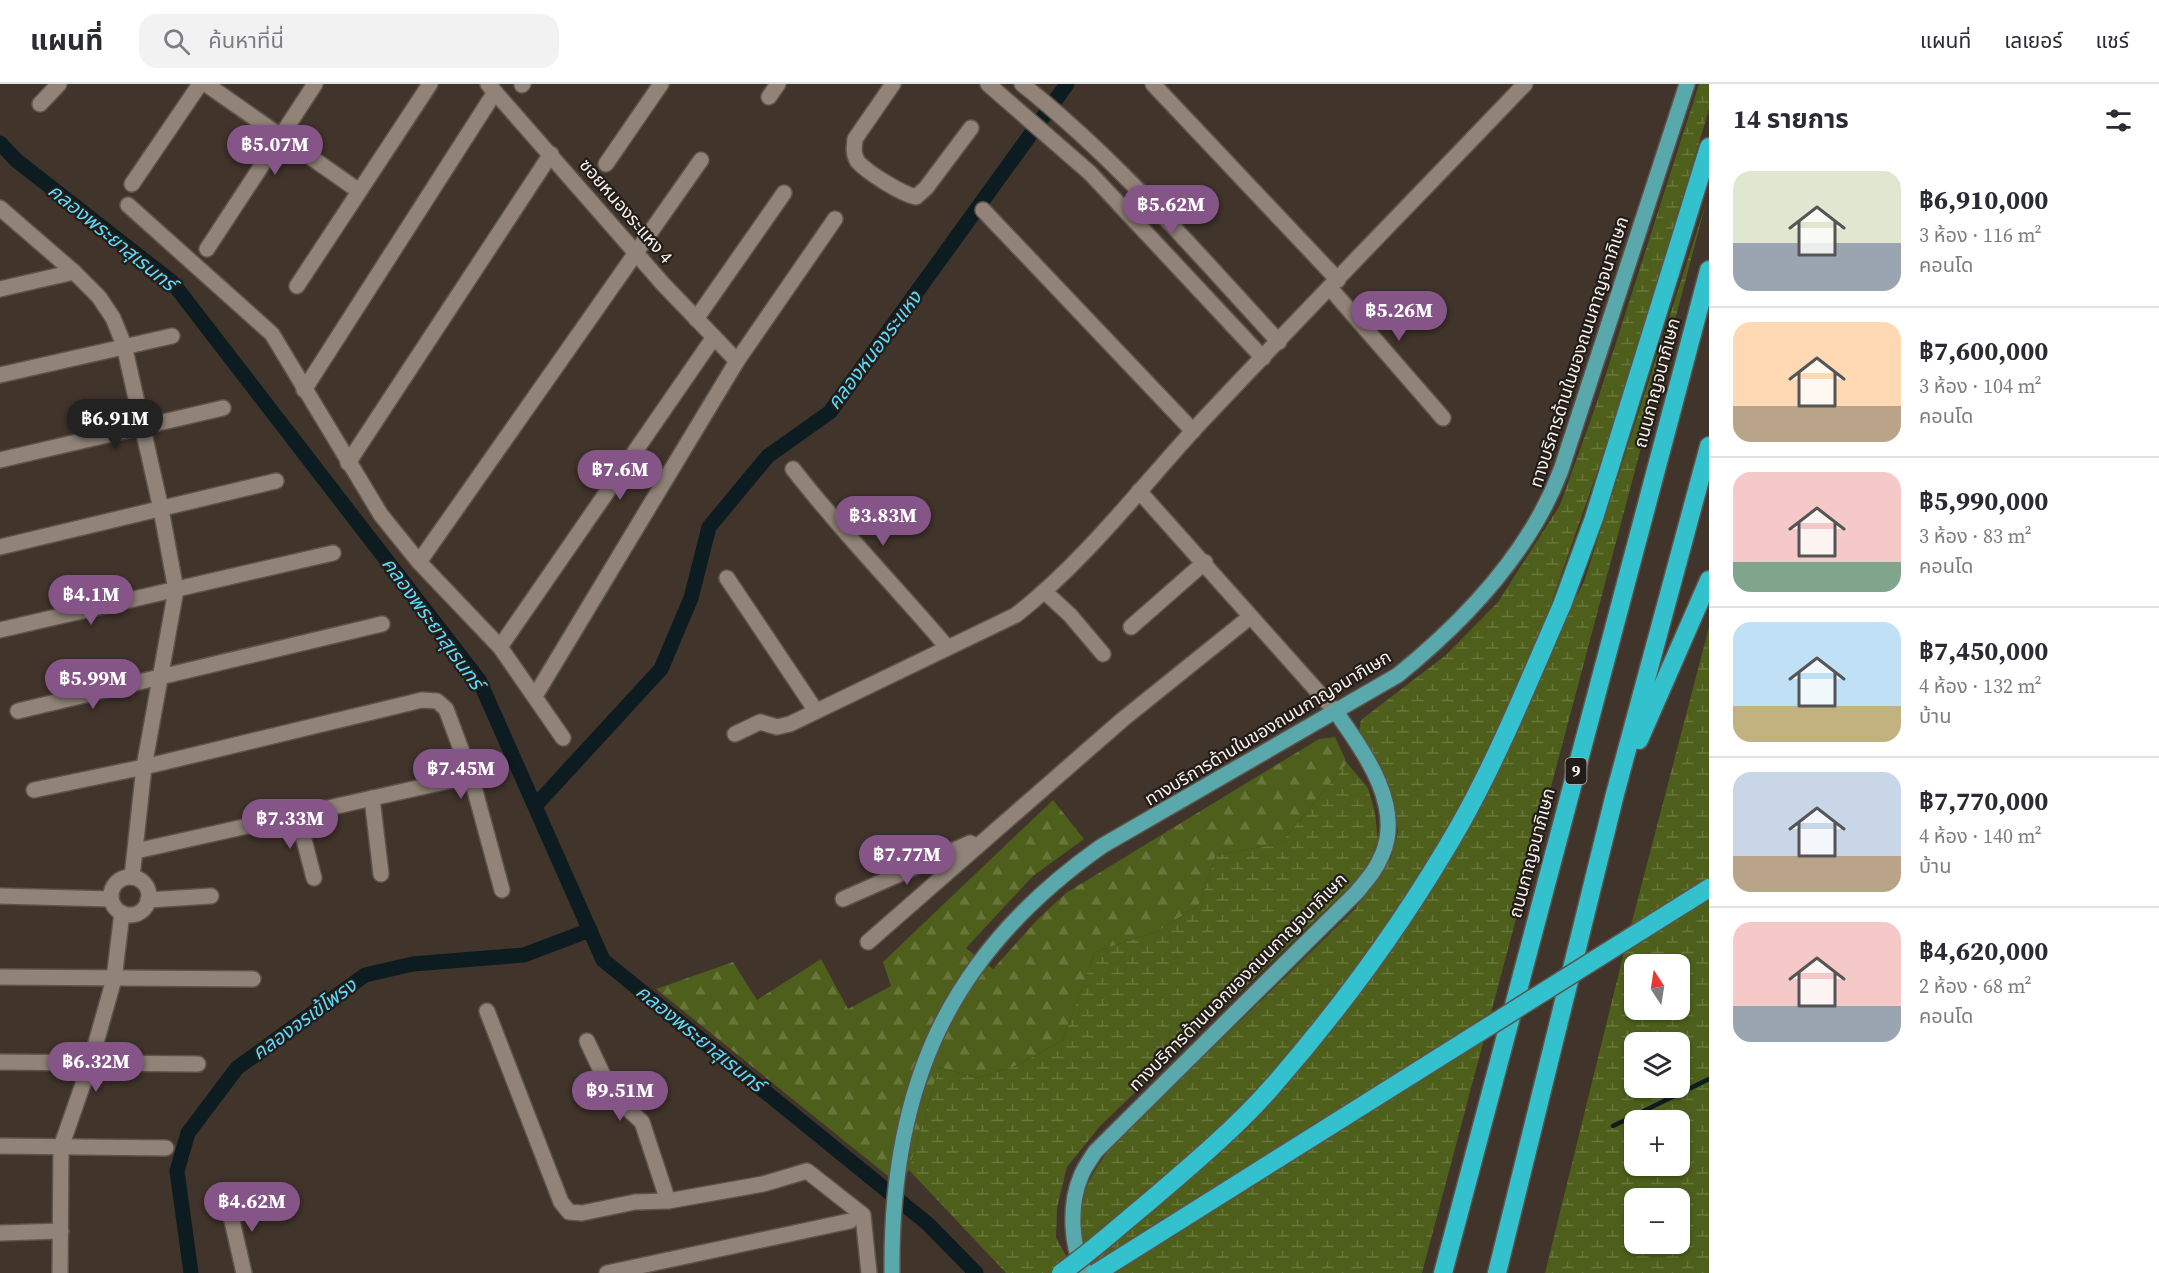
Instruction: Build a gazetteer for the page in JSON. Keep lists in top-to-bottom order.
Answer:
{
  "streets": {
    "highway": ["ถนนกาญจนาภิเษก", "9"],
    "main road": ["ทางบริการด้านในของถนนกาญจนาภิเษก", "ทางบริการด้านนอกของถนนกาญจนาภิเษก"],
    "street": ["ซอยหนองระแหง 4"]
  },
  "crossings": [
    ["ทางบริการด้านในของถนนกาญจนาภิเษก", "ทางบริการด้านนอกของถนนกาญจนาภิเษก"]
  ],
  "water": ["คลองพระยาสุเรนทร์", "คลองหนองระแหง", "คลองจรเข้โพรง"],
  "north": "top",
  "page": {
    "header": "แผนที่",
    "search": "ค้นหาที่นี่",
    "nav": ["แผนที่", "เลเยอร์", "แชร์"],
    "heading": "14 รายการ",
    "price": [
      "฿5.07M",
      "฿5.62M",
      "฿5.26M",
      "฿6.91M",
      "฿7.6M",
      "฿3.83M",
      "฿4.1M",
      "฿5.99M",
      "฿7.45M",
      "฿7.33M",
      "฿7.77M",
      "฿6.32M",
      "฿9.51M",
      "฿4.62M"
    ],
    "list": [
      {
        "name": "฿6,910,000",
        "note": "3 ห้อง · 116 m² · คอนโด"
      },
      {
        "name": "฿7,600,000",
        "note": "3 ห้อง · 104 m² · คอนโด"
      },
      {
        "name": "฿5,990,000",
        "note": "3 ห้อง · 83 m² · คอนโด"
      },
      {
        "name": "฿7,450,000",
        "note": "4 ห้อง · 132 m² · บ้าน"
      },
      {
        "name": "฿7,770,000",
        "note": "4 ห้อง · 140 m² · บ้าน"
      },
      {
        "name": "฿4,620,000",
        "note": "2 ห้อง · 68 m² · คอนโด"
      }
    ],
    "map_buttons": ["+", "−"]
  }
}
